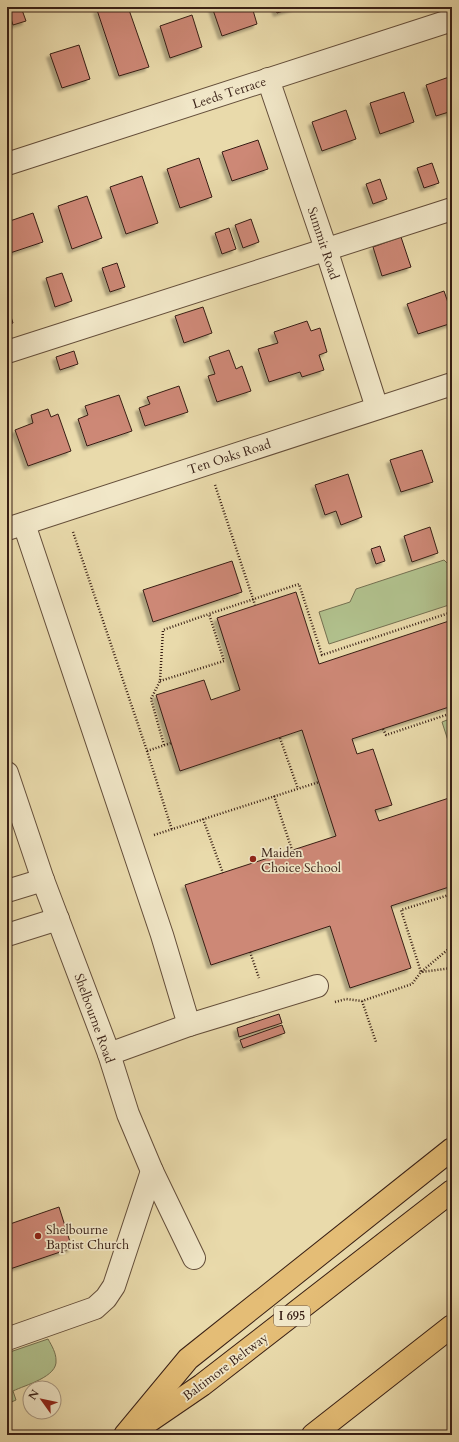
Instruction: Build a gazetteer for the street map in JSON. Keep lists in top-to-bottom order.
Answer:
{
  "streets": {
    "highway": ["I 695", "Baltimore Beltway"],
    "street": [
      "Leeds Terrace",
      "Summit Road",
      "Ten Oaks Road",
      "Shelbourne Road"
    ]
  },
  "crossings": [
    ["Leeds Terrace", "Summit Road"],
    ["Summit Road", "Ten Oaks Road"]
  ],
  "places": ["Maiden Choice School", "Shelbourne Baptist Church"],
  "north": "top left"
}
